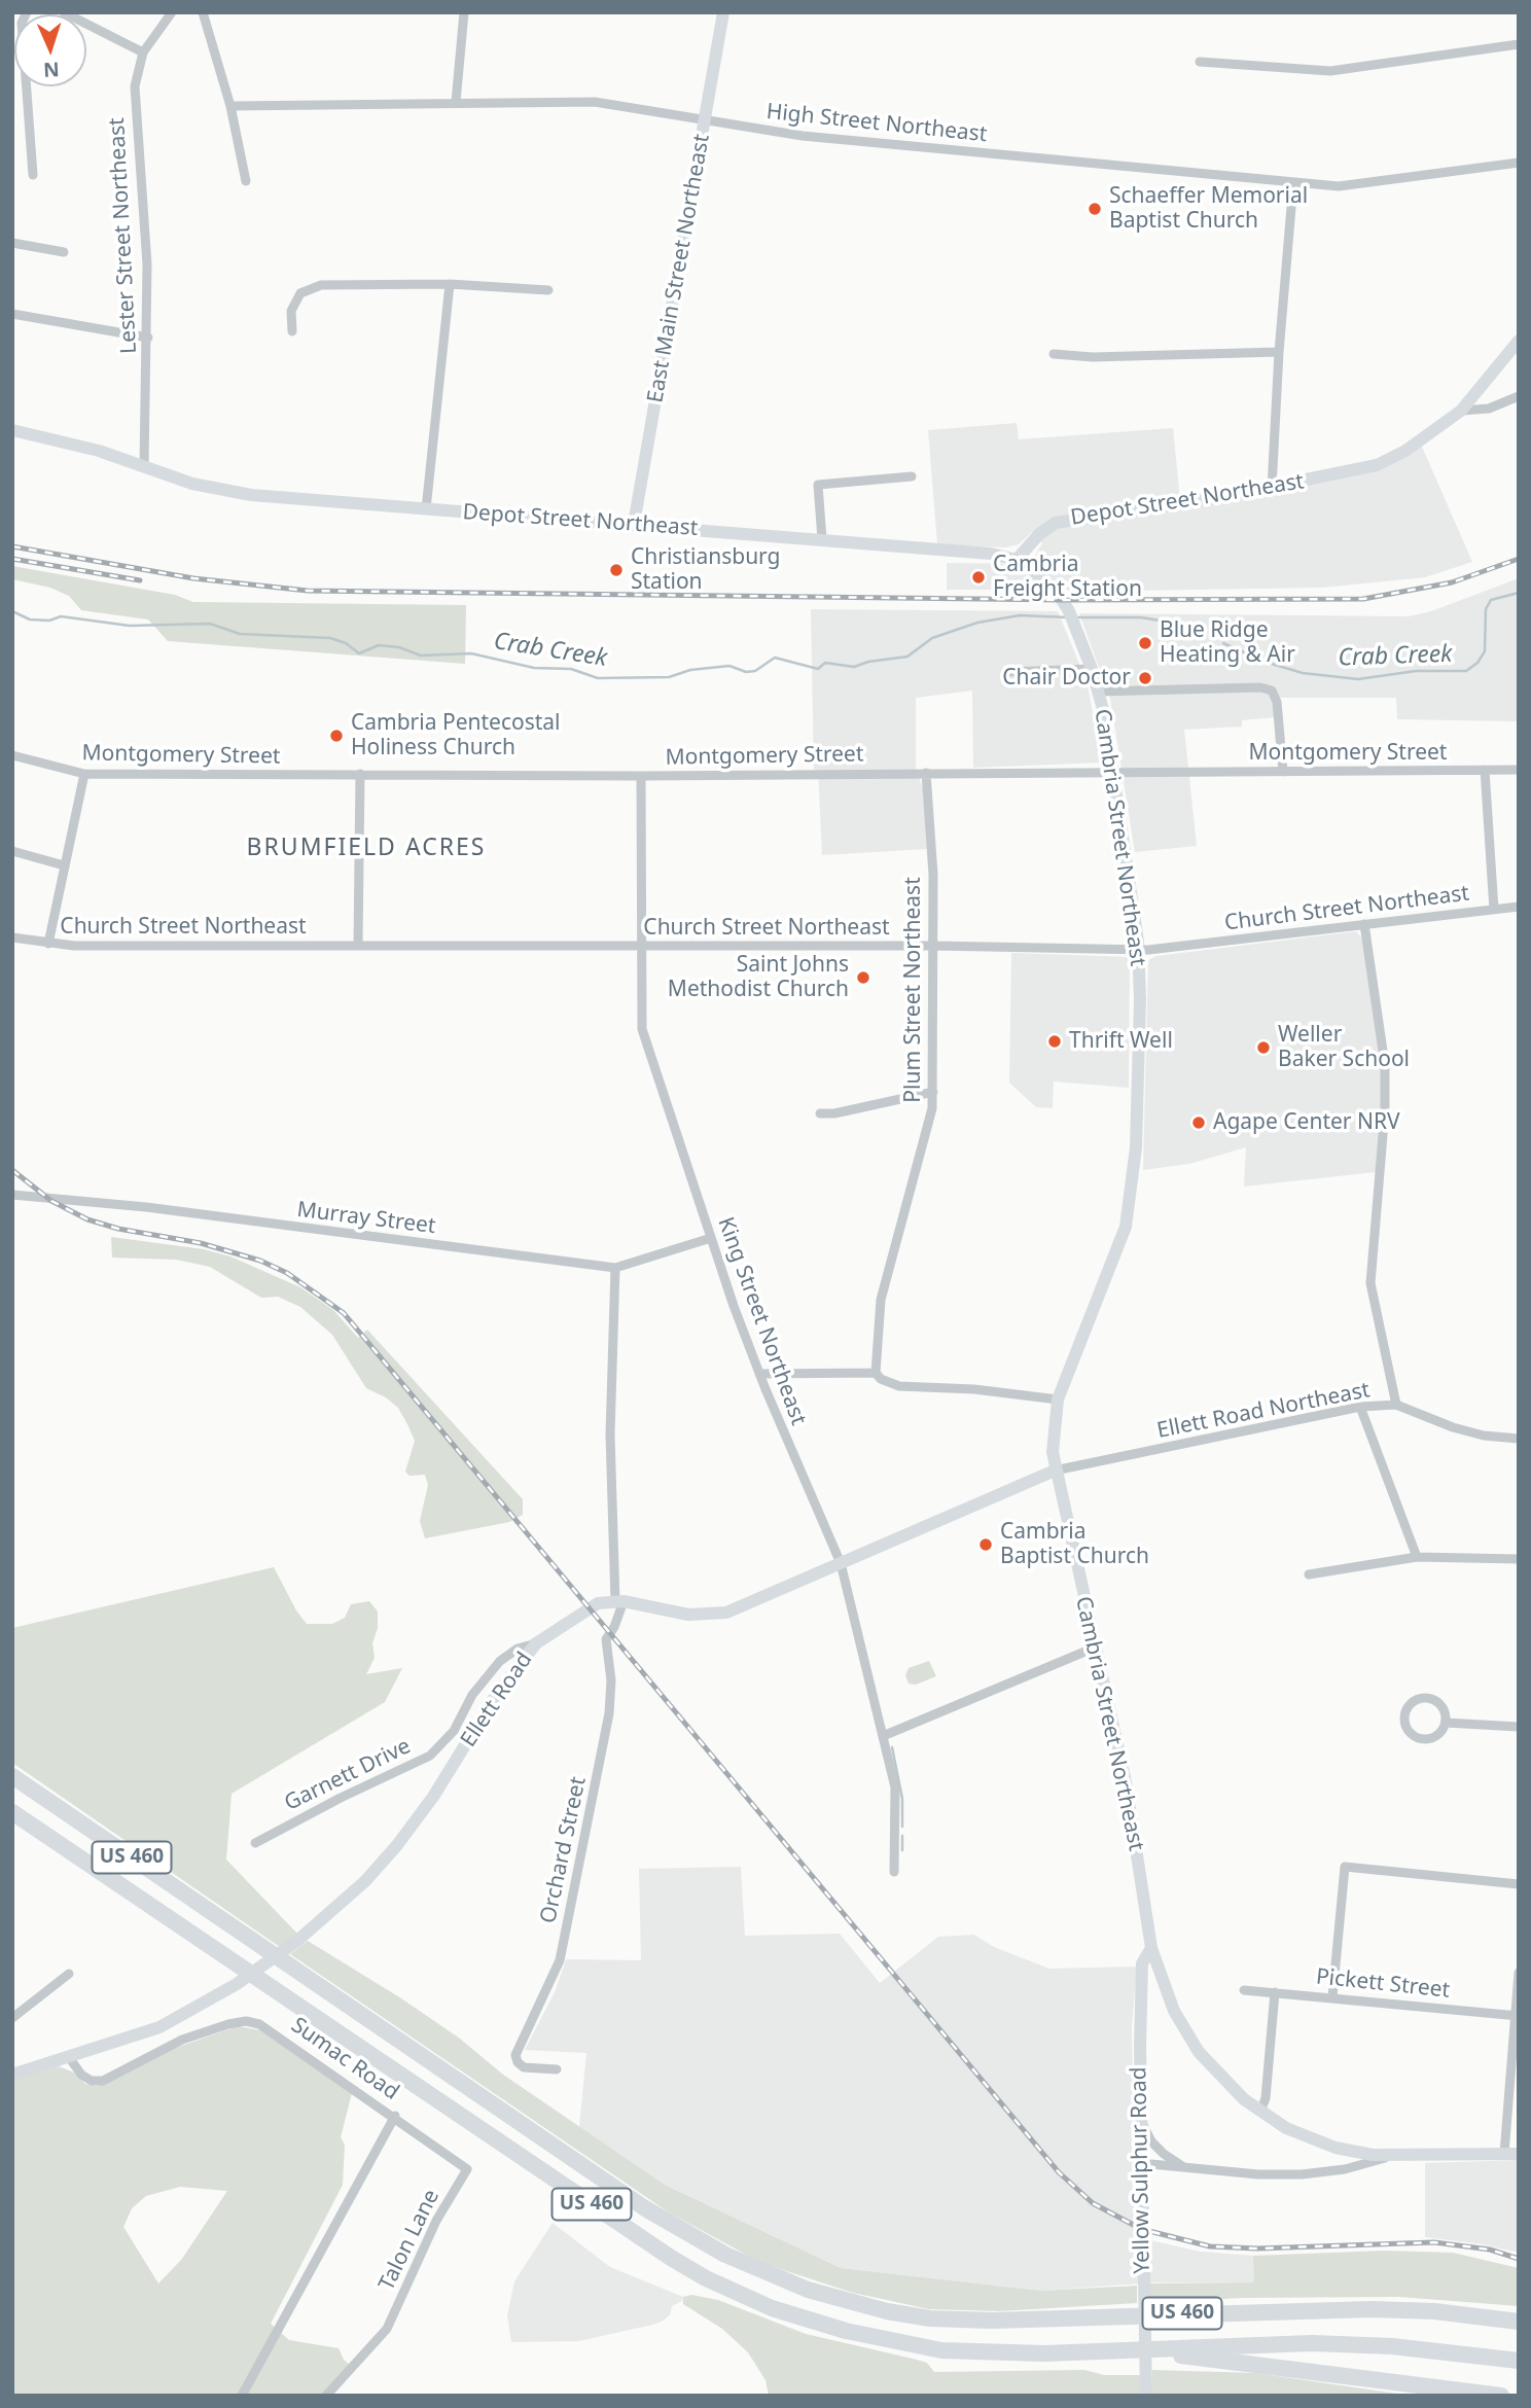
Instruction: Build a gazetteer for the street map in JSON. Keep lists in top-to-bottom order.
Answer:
{
  "streets": {
    "highway": ["US 460"],
    "main road": [
      "East Main Street Northeast",
      "Depot Street Northeast",
      "Cambria Street Northeast",
      "Ellett Road",
      "Yellow Sulphur Road"
    ],
    "street": [
      "High Street Northeast",
      "Lester Street Northeast",
      "Montgomery Street",
      "Church Street Northeast",
      "Plum Street Northeast",
      "Murray Street",
      "King Street Northeast",
      "Ellett Road Northeast",
      "Garnett Drive",
      "Orchard Street",
      "Pickett Street",
      "Sumac Road",
      "Talon Lane"
    ]
  },
  "crossings": [
    ["High Street Northeast", "East Main Street Northeast"],
    ["Lester Street Northeast", "Depot Street Northeast"],
    ["East Main Street Northeast", "Depot Street Northeast"],
    ["Depot Street Northeast", "Cambria Street Northeast"],
    ["Montgomery Street", "Cambria Street Northeast"],
    ["Montgomery Street", "Plum Street Northeast"],
    ["Montgomery Street", "King Street Northeast"],
    ["Cambria Street Northeast", "Church Street Northeast"],
    ["Cambria Street Northeast", "Ellett Road Northeast"],
    ["Cambria Street Northeast", "Ellett Road"],
    ["Cambria Street Northeast", "Yellow Sulphur Road"],
    ["Church Street Northeast", "Plum Street Northeast"],
    ["Church Street Northeast", "King Street Northeast"],
    ["Murray Street", "King Street Northeast"],
    ["Murray Street", "Orchard Street"],
    ["King Street Northeast", "Ellett Road"],
    ["Ellett Road Northeast", "Ellett Road"],
    ["Ellett Road", "Garnett Drive"],
    ["Ellett Road", "Orchard Street"],
    ["Ellett Road", "Sumac Road"],
    ["Sumac Road", "Talon Lane"]
  ],
  "districts": ["BRUMFIELD ACRES"],
  "water": ["Crab Creek"],
  "places": [
    "Schaeffer Memorial Baptist Church",
    "Christiansburg Station",
    "Cambria Freight Station",
    "Blue Ridge Heating & Air",
    "Chair Doctor",
    "Cambria Pentecostal Holiness Church",
    "Saint Johns Methodist Church",
    "Thrift Well",
    "Weller Baker School",
    "Agape Center NRV",
    "Cambria Baptist Church"
  ],
  "north": "bottom"
}
